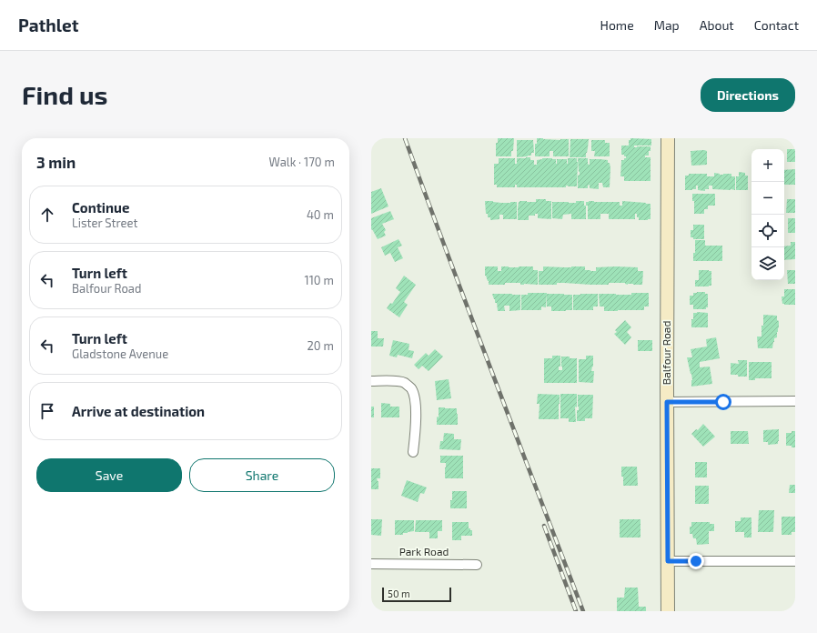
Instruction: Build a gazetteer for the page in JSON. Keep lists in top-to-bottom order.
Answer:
{
  "streets": {
    "main road": ["Balfour Road"],
    "street": ["Park Road"]
  },
  "scale_bar": "50 m",
  "page": {
    "header": "Pathlet",
    "nav": [
      "Home",
      "Map",
      "About",
      "Contact"
    ],
    "buttons": [
      "Directions",
      ["Save", "Share"]
    ],
    "title": "Find us",
    "heading": ["3 min", "Walk · 170 m"],
    "map_buttons": ["+", "−"],
    "list": [
      ["Continue", "Lister Street", "40 m"],
      ["Turn left", "Balfour Road", "110 m"],
      ["Turn left", "Gladstone Avenue", "20 m"],
      "Arrive at destination"
    ],
    "scale": "50 m"
  }
}
